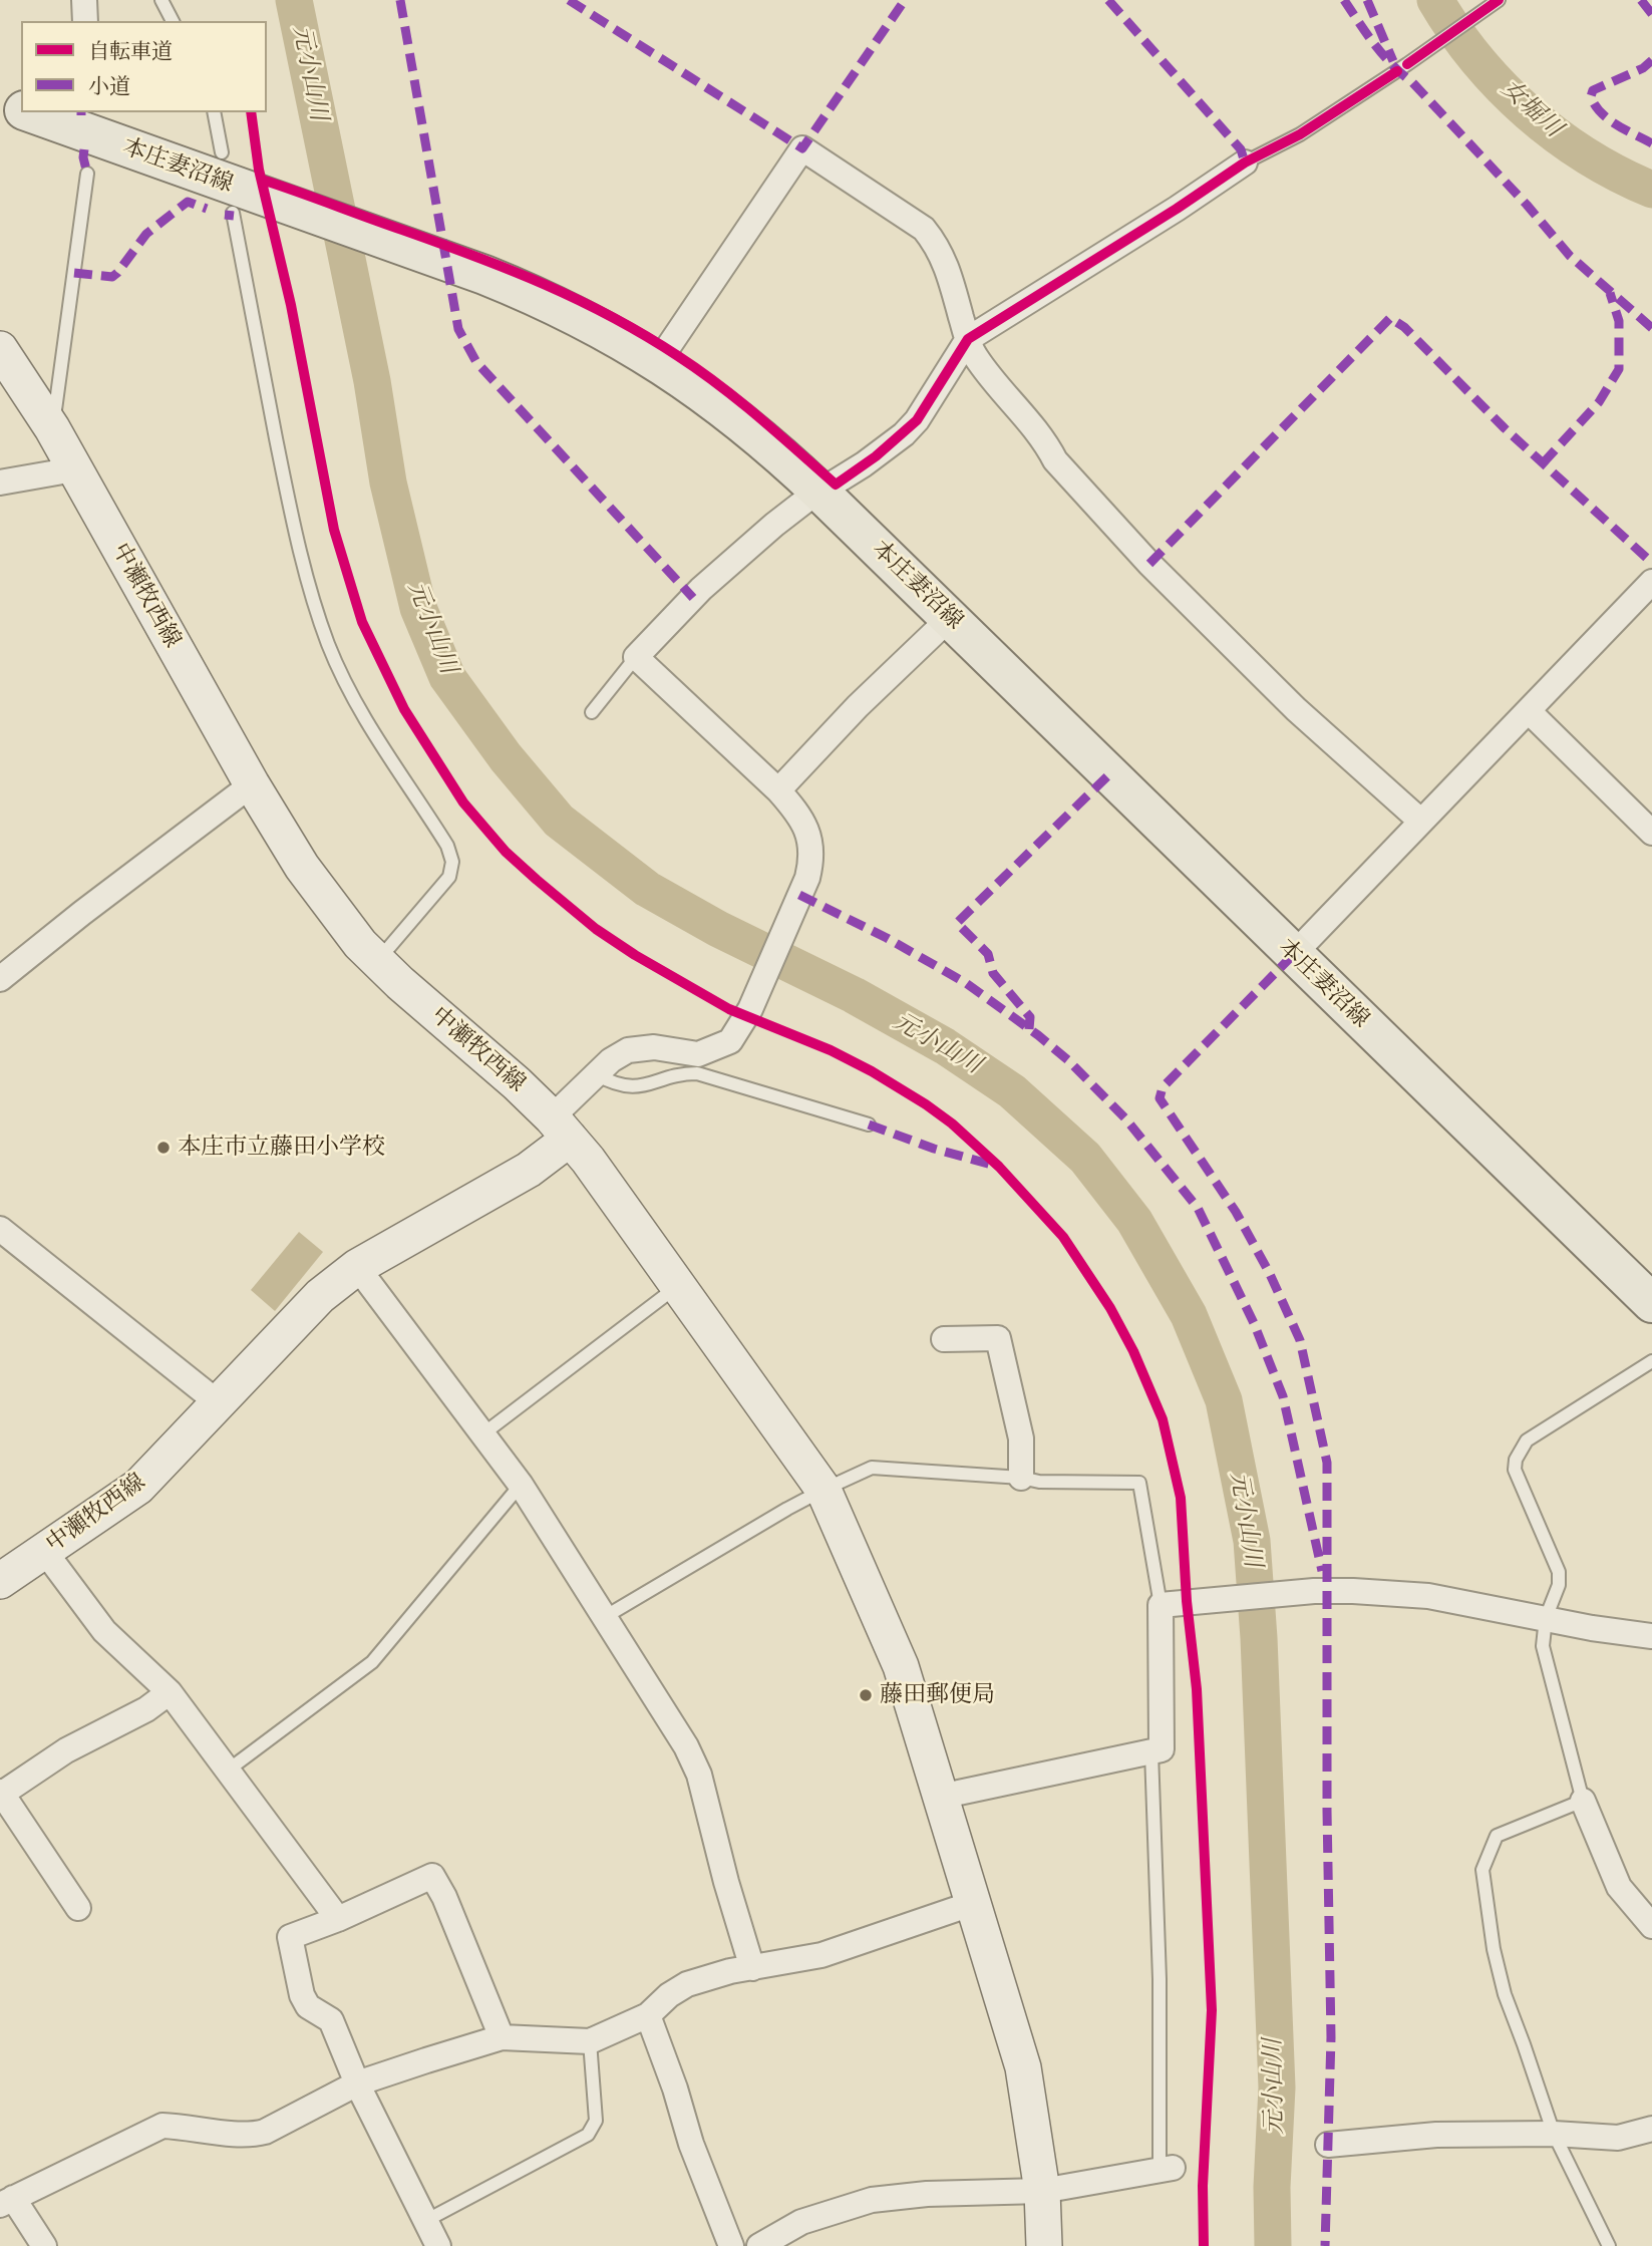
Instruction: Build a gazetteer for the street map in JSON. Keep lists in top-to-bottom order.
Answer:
{
  "streets": {
    "main road": ["本庄妻沼線", "中瀬牧西線"]
  },
  "water": ["元小山川", "女堀川"],
  "places": ["本庄市立藤田小学校", "藤田郵便局"],
  "legend": ["自転車道", "小道"]
}
